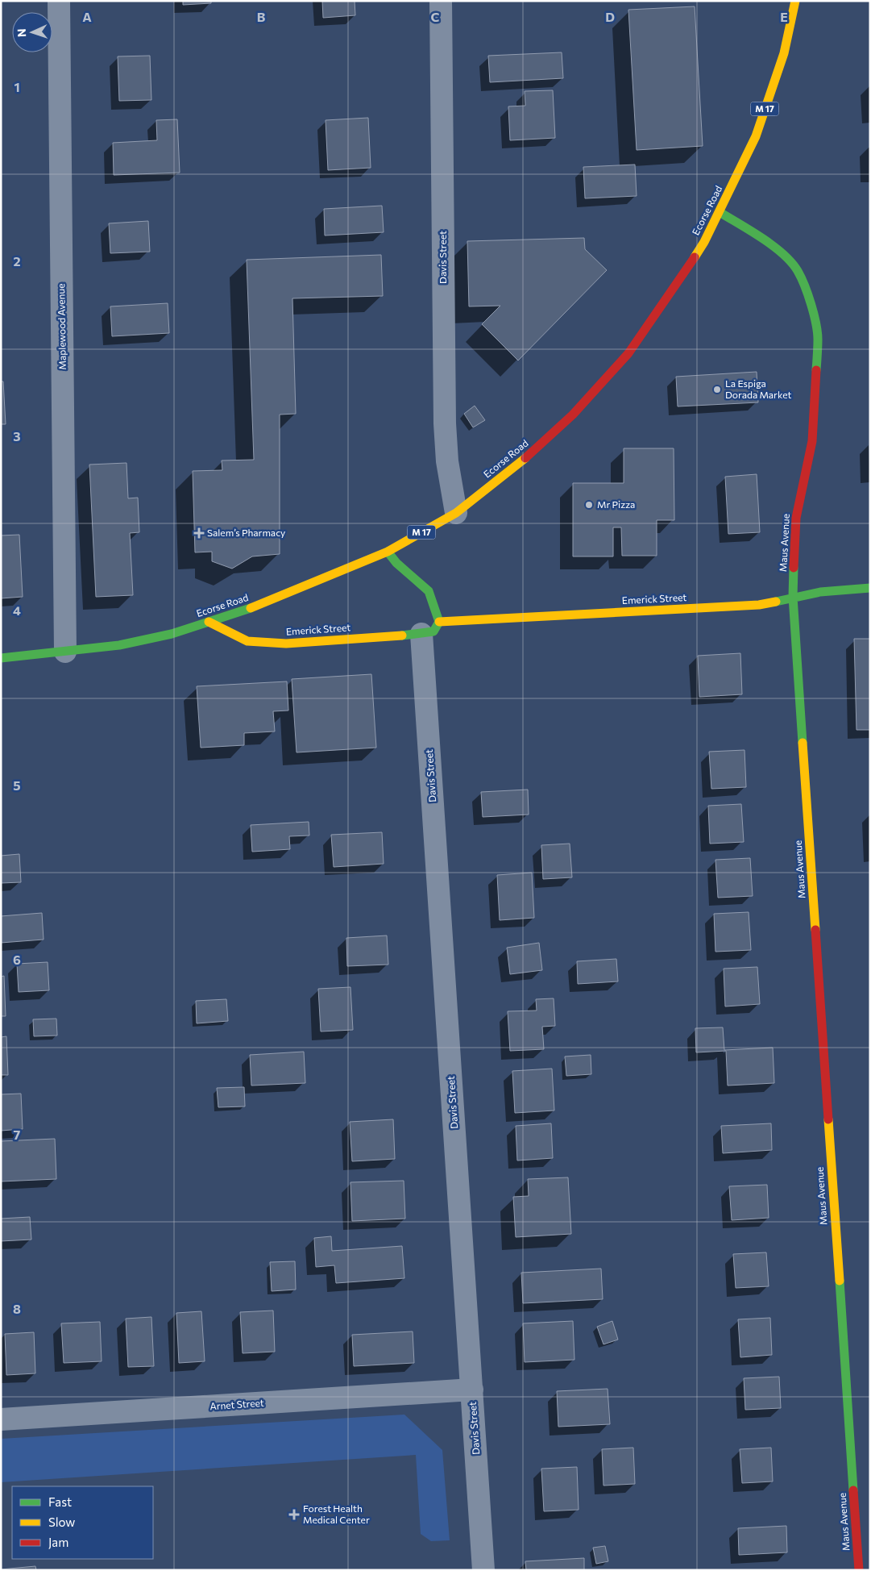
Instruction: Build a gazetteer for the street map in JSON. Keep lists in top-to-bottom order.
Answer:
{
  "streets": {
    "main road": [
      "M 17",
      "Ecorse Road",
      "Maus Avenue",
      "Emerick Street"
    ],
    "street": ["Davis Street", "Maplewood Avenue", "Arnet Street"]
  },
  "crossings": [
    ["Ecorse Road", "Davis Street"],
    ["Ecorse Road", "Maplewood Avenue"],
    ["Ecorse Road", "Maus Avenue"],
    ["Ecorse Road", "Emerick Street"],
    ["Davis Street", "Emerick Street"],
    ["Davis Street", "Arnet Street"],
    ["Maus Avenue", "Emerick Street"]
  ],
  "places": {
    "other": ["La Espiga Dorada Market", "Mr Pizza"],
    "health": ["Salem’s Pharmacy", "Forest Health Medical Center"]
  },
  "legend": ["Fast", "Slow", "Jam"],
  "north": "left",
  "grid": {
    "columns": [
      "A",
      "B",
      "C",
      "D",
      "E"
    ],
    "rows": [
      "1",
      "2",
      "3",
      "4",
      "5",
      "6",
      "7",
      "8"
    ]
  }
}
